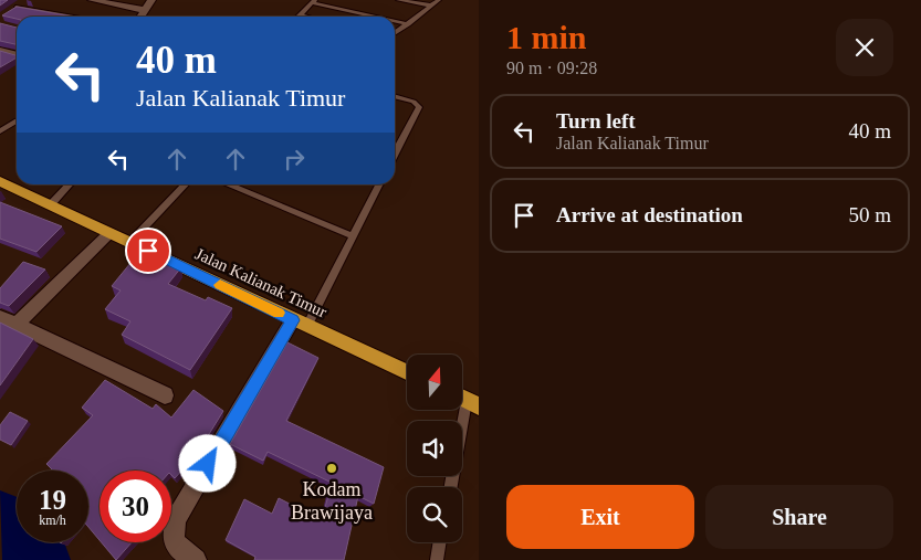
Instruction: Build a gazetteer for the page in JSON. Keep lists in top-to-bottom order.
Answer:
{
  "streets": {
    "highway": ["Jalan Kalianak Timur"]
  },
  "places": ["Kodam Brawijaya"],
  "north": "top",
  "page": {
    "heading": ["1 min", "90 m · 09:28"],
    "turn": ["40 m", "Jalan Kalianak Timur"],
    "list": [
      {
        "name": "Turn left",
        "note": "Jalan Kalianak Timur",
        "value": "40 m"
      },
      {
        "name": "Arrive at destination",
        "value": "50 m"
      }
    ],
    "speed": "19 km/h",
    "limit": "30",
    "buttons": ["Exit", "Share"]
  }
}
